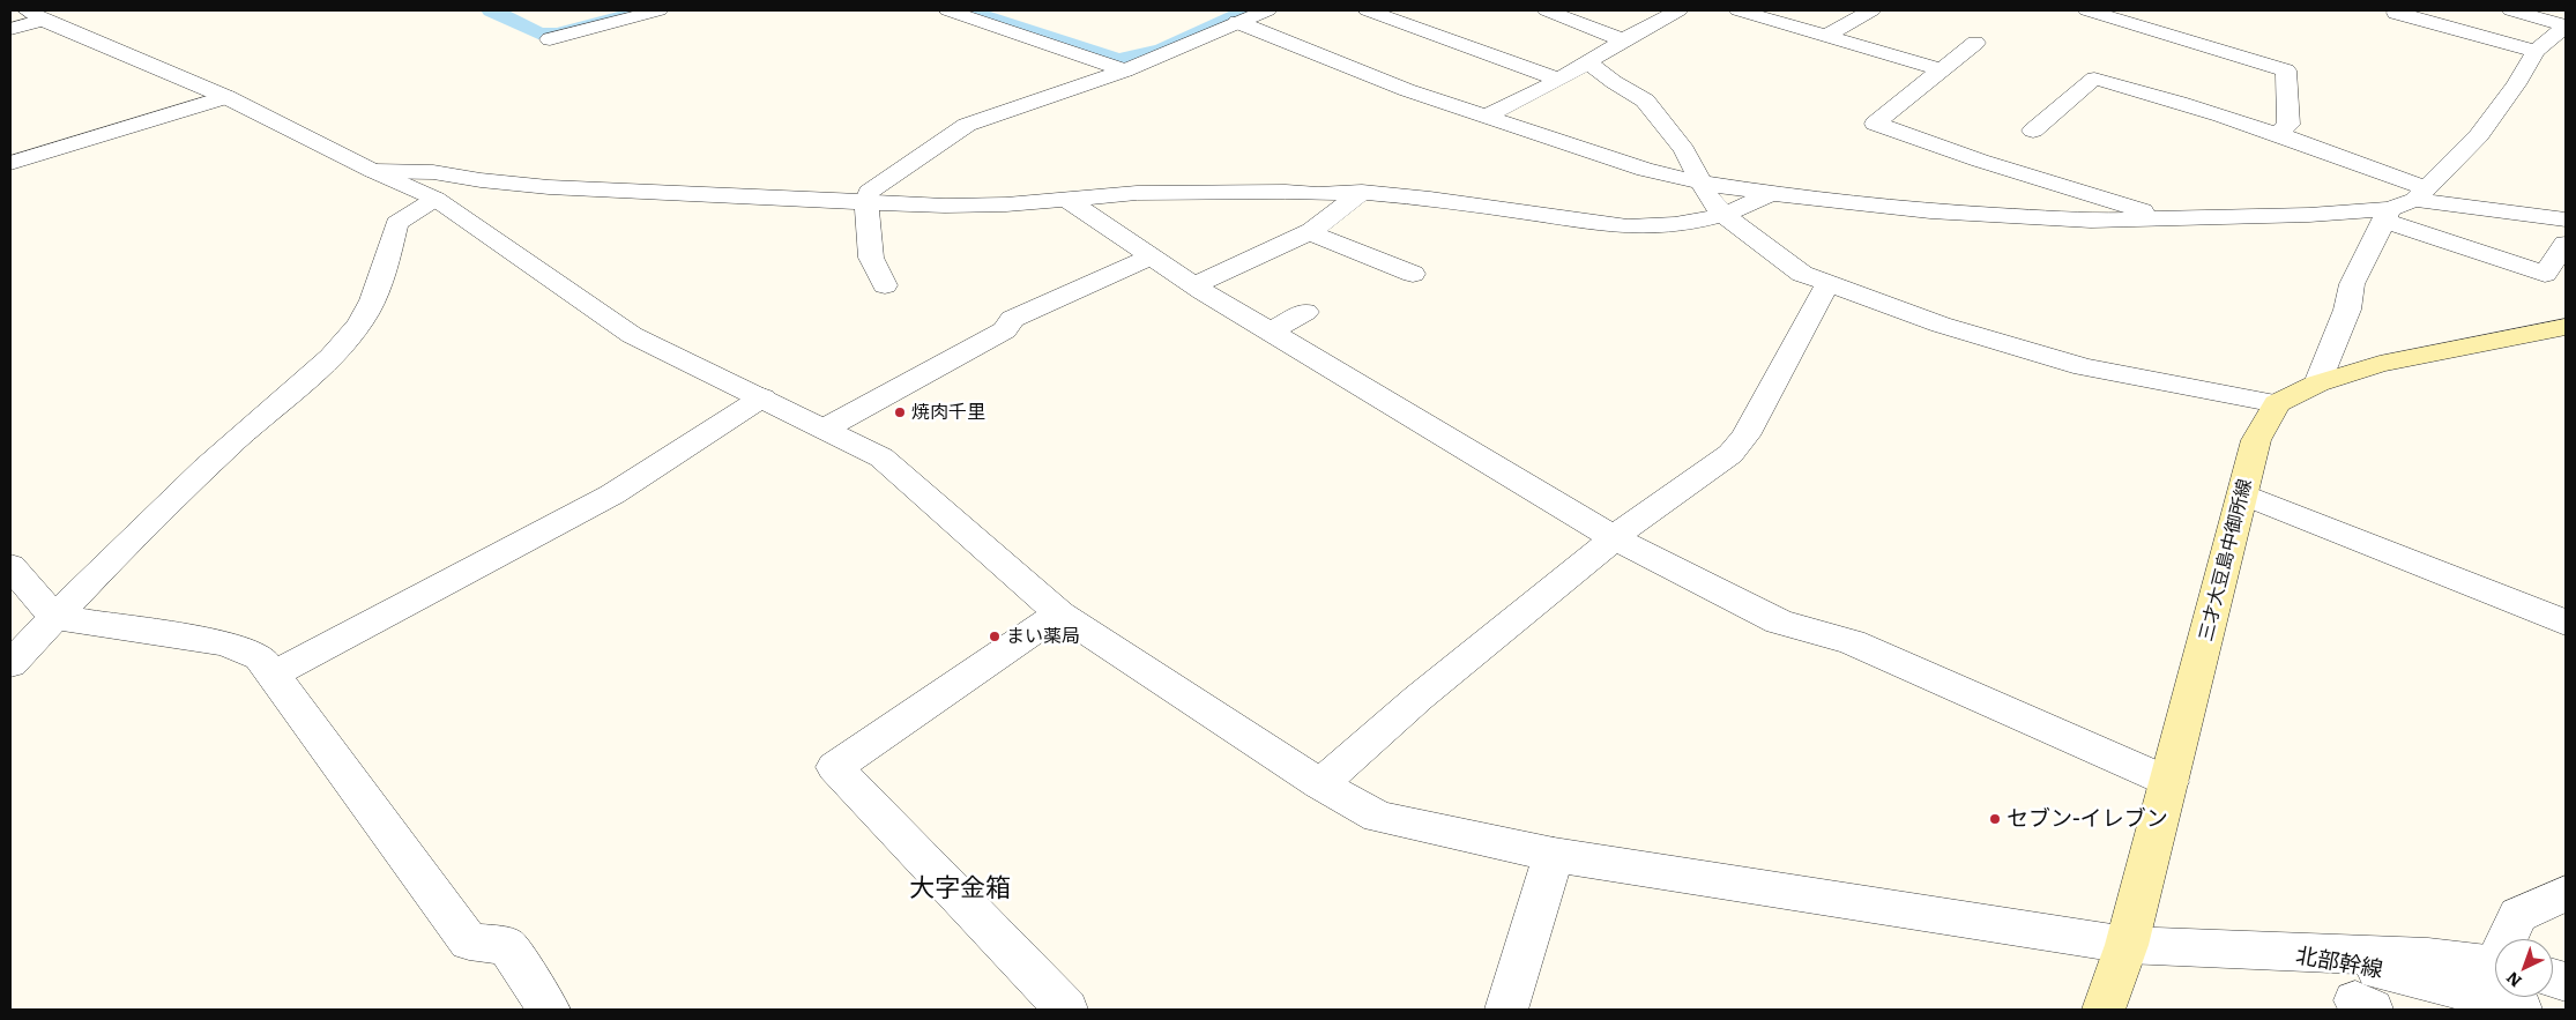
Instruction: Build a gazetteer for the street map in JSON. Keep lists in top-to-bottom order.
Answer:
{
  "streets": {
    "main road": ["三才大豆島中御所線"],
    "street": ["北部幹線"]
  },
  "districts": ["大字金箱"],
  "places": ["焼肉千里", "まい薬局", "セブン-イレブン"],
  "north": "bottom left"
}
